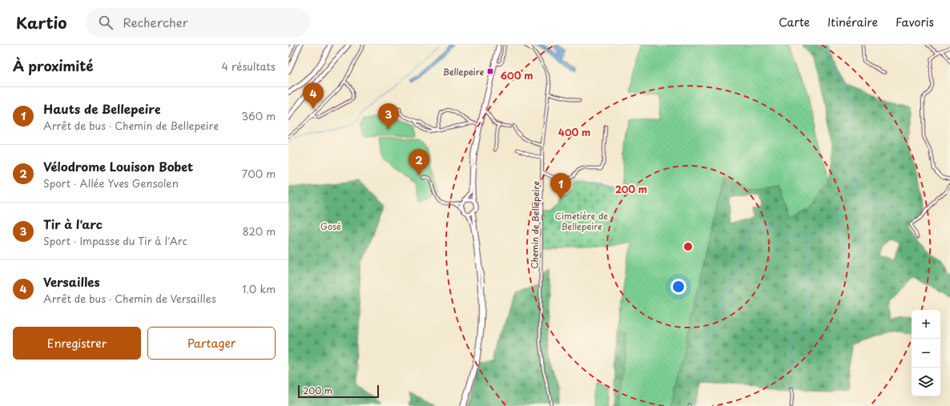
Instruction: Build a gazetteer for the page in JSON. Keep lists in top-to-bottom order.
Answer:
{
  "streets": {
    "street": ["Chemin de Bellepeire"]
  },
  "parks": ["Cimetière de Bellepeire", "Gosé"],
  "places": {
    "transit": ["Bellepeire"]
  },
  "scale_bar": "200 m",
  "page": {
    "header": "Kartio",
    "search": "Rechercher",
    "nav": ["Carte", "Itinéraire", "Favoris"],
    "heading": ["À proximité", "4 résultats"],
    "pins": [
      "4",
      "3",
      "2",
      "1"
    ],
    "list": [
      {
        "mark": "1",
        "name": "Hauts de Bellepeire",
        "note": "Arrêt de bus · Chemin de Bellepeire",
        "value": "360 m"
      },
      {
        "mark": "2",
        "name": "Vélodrome Louison Bobet",
        "note": "Sport · Allée Yves Gensolen",
        "value": "700 m"
      },
      {
        "mark": "3",
        "name": "Tir à l'arc",
        "note": "Sport · Impasse du Tir à l'Arc",
        "value": "820 m"
      },
      {
        "mark": "4",
        "name": "Versailles",
        "note": "Arrêt de bus · Chemin de Versailles",
        "value": "1.0 km"
      }
    ],
    "map_buttons": ["+", "−"],
    "buttons": ["Enregistrer", "Partager"],
    "scale": "200 m"
  },
  "rings": ["600 m", "400 m", "200 m"]
}
